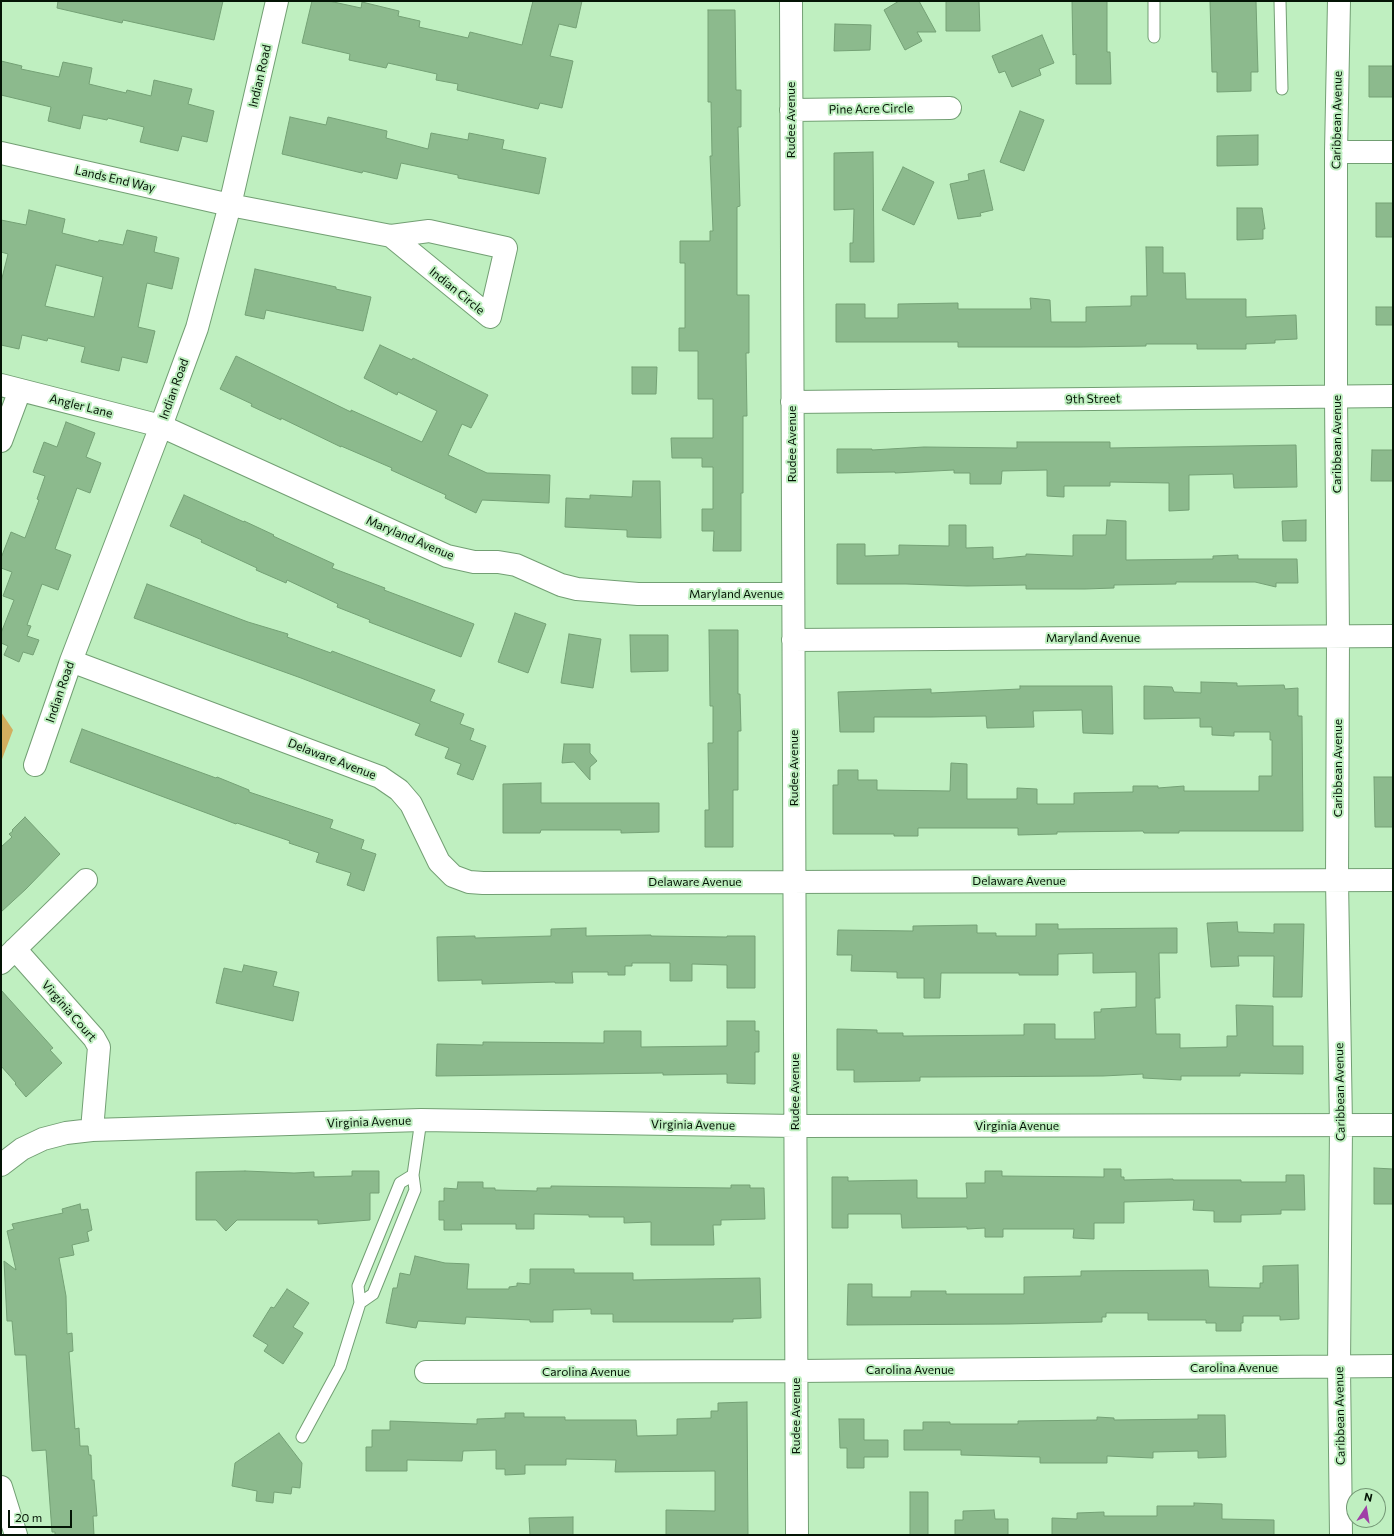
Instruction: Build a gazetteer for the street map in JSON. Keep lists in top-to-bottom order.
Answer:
{
  "streets": {
    "street": [
      "Indian Road",
      "Pine Acre Circle",
      "Rudee Avenue",
      "Caribbean Avenue",
      "Lands End Way",
      "Indian Circle",
      "9th Street",
      "Angler Lane",
      "Maryland Avenue",
      "Delaware Avenue",
      "Virginia Court",
      "Virginia Avenue",
      "Carolina Avenue"
    ]
  },
  "crossings": [
    ["Indian Road", "Lands End Way"],
    ["Indian Road", "Indian Circle"],
    ["Indian Road", "Angler Lane"],
    ["Indian Road", "Maryland Avenue"],
    ["Indian Road", "Delaware Avenue"],
    ["Pine Acre Circle", "Rudee Avenue"],
    ["Rudee Avenue", "9th Street"],
    ["Rudee Avenue", "Maryland Avenue"],
    ["Rudee Avenue", "Delaware Avenue"],
    ["Rudee Avenue", "Virginia Avenue"],
    ["Rudee Avenue", "Carolina Avenue"],
    ["Caribbean Avenue", "9th Street"],
    ["Caribbean Avenue", "Maryland Avenue"],
    ["Caribbean Avenue", "Delaware Avenue"],
    ["Caribbean Avenue", "Virginia Avenue"],
    ["Caribbean Avenue", "Carolina Avenue"],
    ["Lands End Way", "Indian Circle"],
    ["Angler Lane", "Maryland Avenue"],
    ["Virginia Court", "Virginia Avenue"]
  ],
  "scale_bar": "20 m",
  "north": "top"
}
